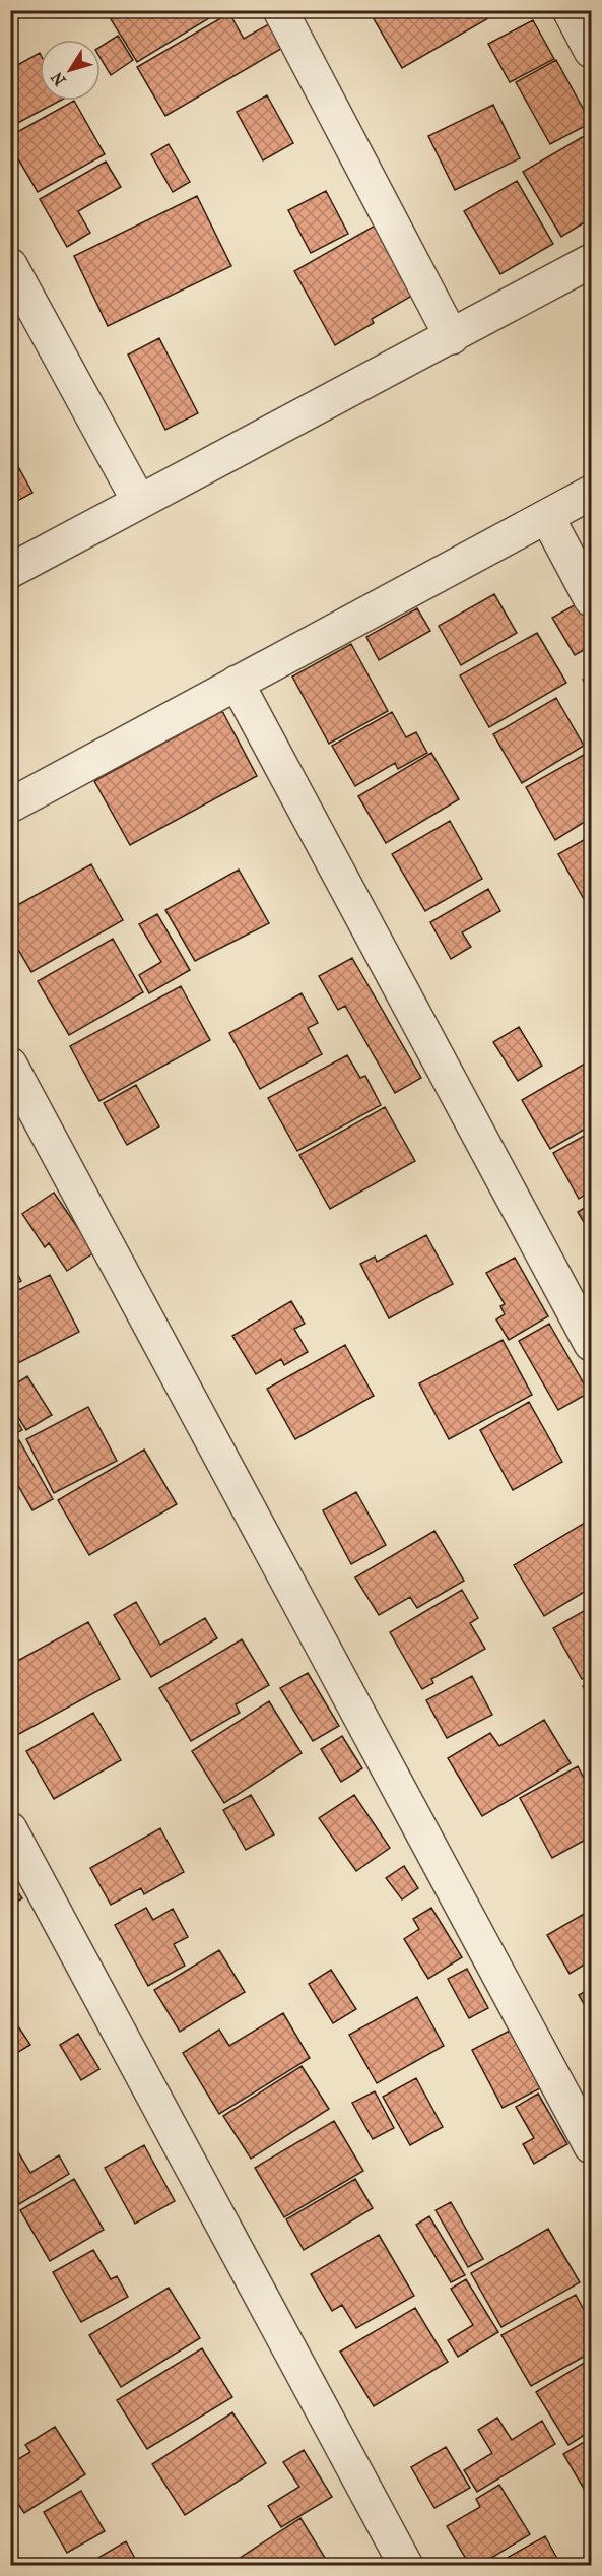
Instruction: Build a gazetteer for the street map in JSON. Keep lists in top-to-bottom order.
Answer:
{
  "north": "bottom left"
}
